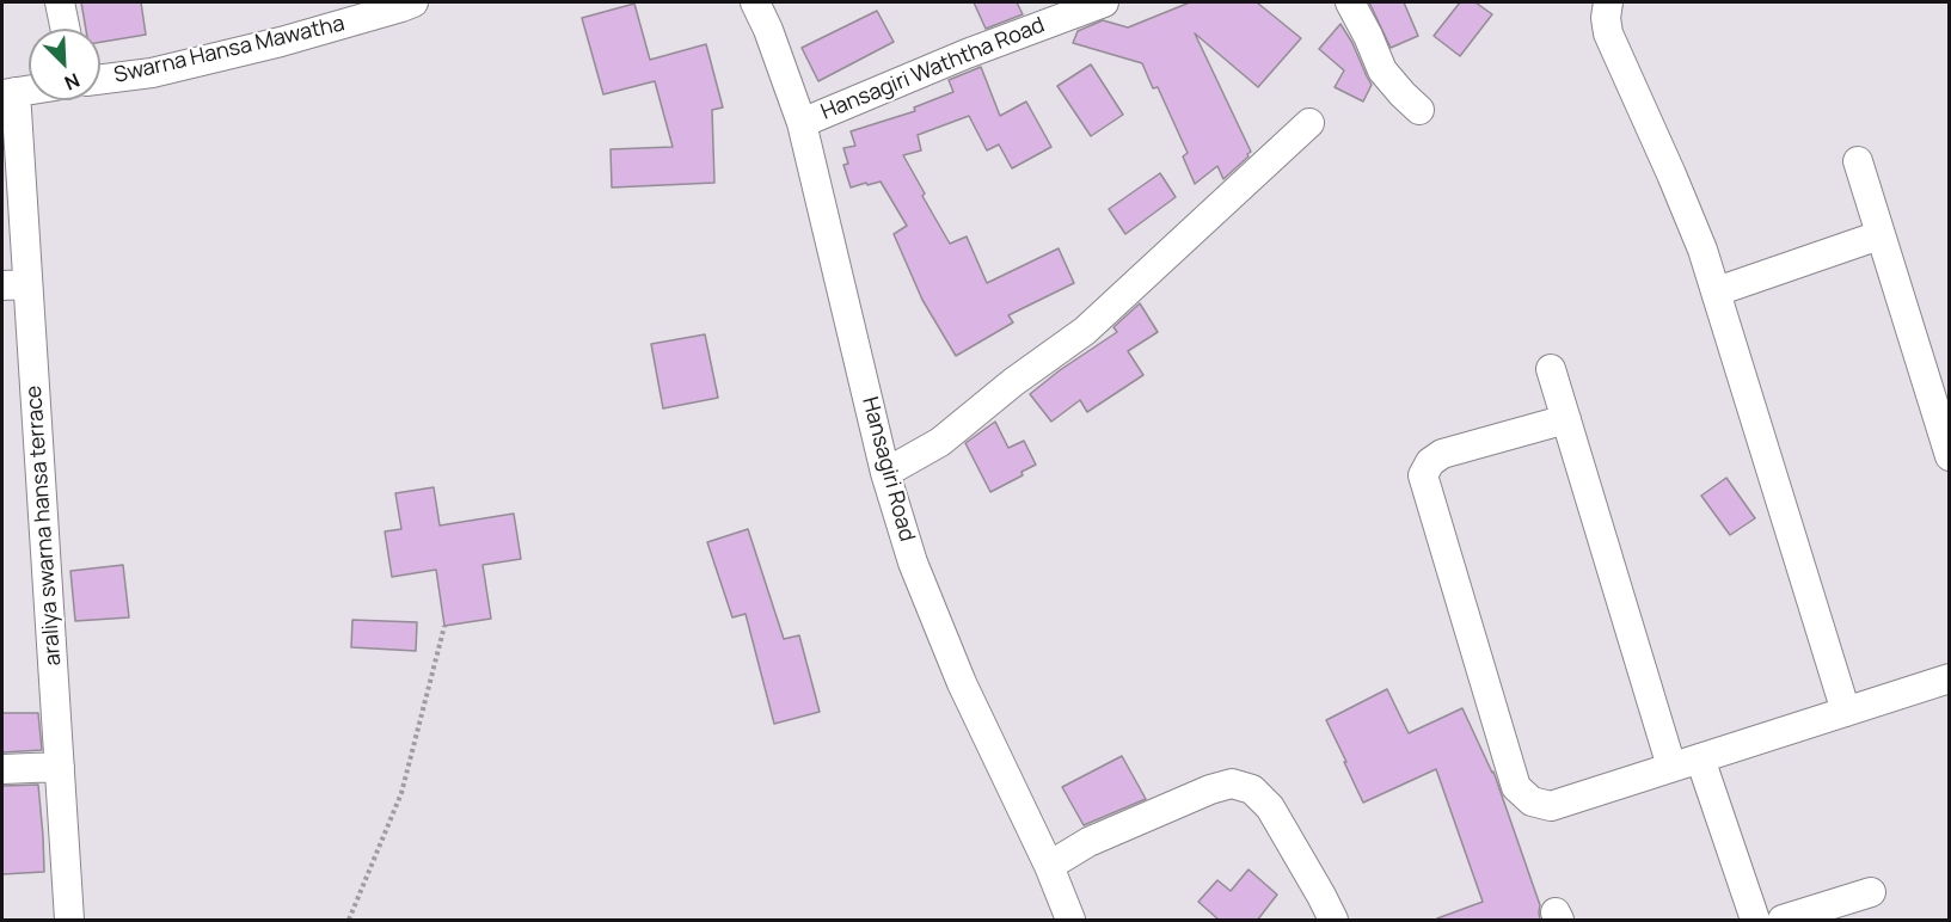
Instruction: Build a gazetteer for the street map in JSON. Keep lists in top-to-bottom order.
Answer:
{
  "streets": {
    "street": [
      "Swarna Hansa Mawatha",
      "Hansagiri Waththa Road",
      "Hansagiri Road",
      "araliya swarna hansa terrace"
    ]
  },
  "crossings": [
    ["Hansagiri Waththa Road", "Hansagiri Road"]
  ],
  "north": "bottom right"
}
